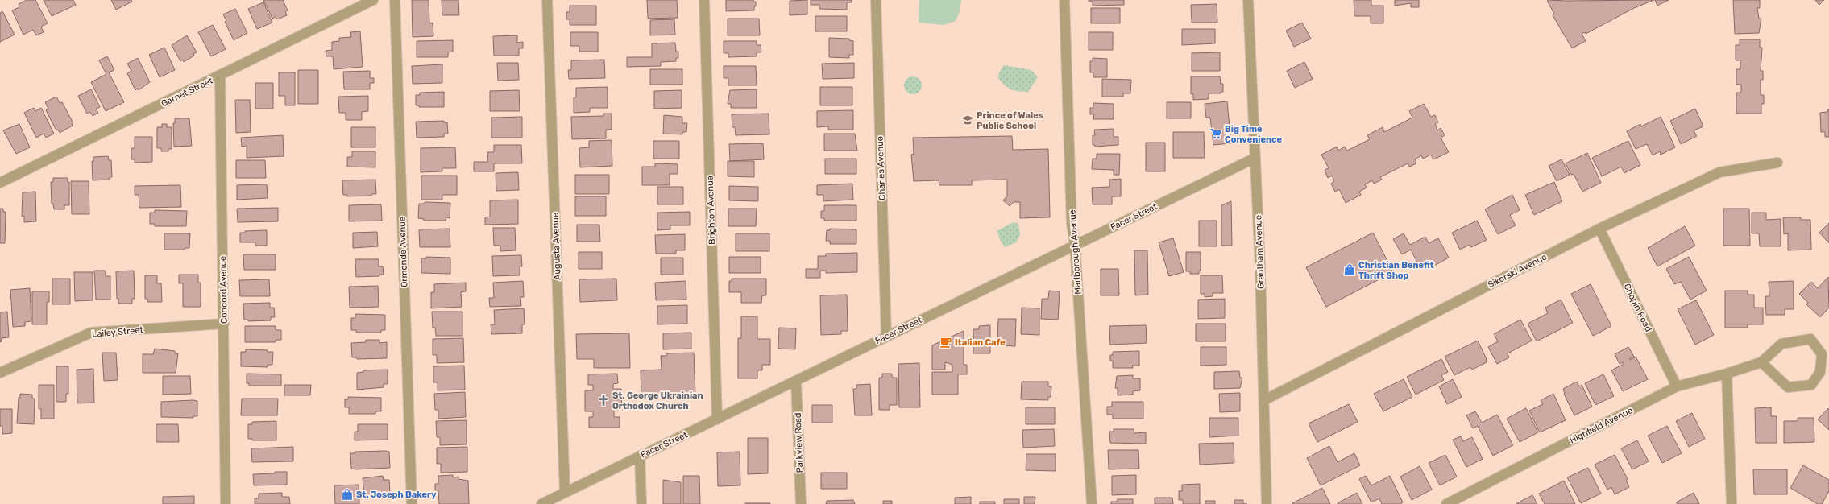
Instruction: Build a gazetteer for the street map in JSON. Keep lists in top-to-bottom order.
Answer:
{
  "streets": {
    "street": [
      "Garnet Street",
      "Charles Avenue",
      "Brighton Avenue",
      "Facer Street",
      "Augusta Avenue",
      "Ormonde Avenue",
      "Marlborough Avenue",
      "Grantham Avenue",
      "Sikorski Avenue",
      "Concord Avenue",
      "Chopin Road",
      "Lailey Street",
      "Highfield Avenue",
      "Parkview Road"
    ]
  },
  "crossings": [
    ["Garnet Street", "Concord Avenue"],
    ["Charles Avenue", "Facer Street"],
    ["Brighton Avenue", "Facer Street"],
    ["Facer Street", "Augusta Avenue"],
    ["Facer Street", "Marlborough Avenue"],
    ["Facer Street", "Grantham Avenue"],
    ["Facer Street", "Parkview Road"],
    ["Grantham Avenue", "Sikorski Avenue"],
    ["Sikorski Avenue", "Chopin Road"],
    ["Concord Avenue", "Lailey Street"],
    ["Chopin Road", "Highfield Avenue"]
  ],
  "places": {
    "school or university": ["Prince of Wales Public School"],
    "supermarket": ["Big Time Convenience"],
    "shop": ["Christian Benefit Thrift Shop", "St. Joseph Bakery"],
    "cafe": ["Italian Cafe"],
    "church": ["St. George Ukrainian Orthodox Church"]
  }
}
